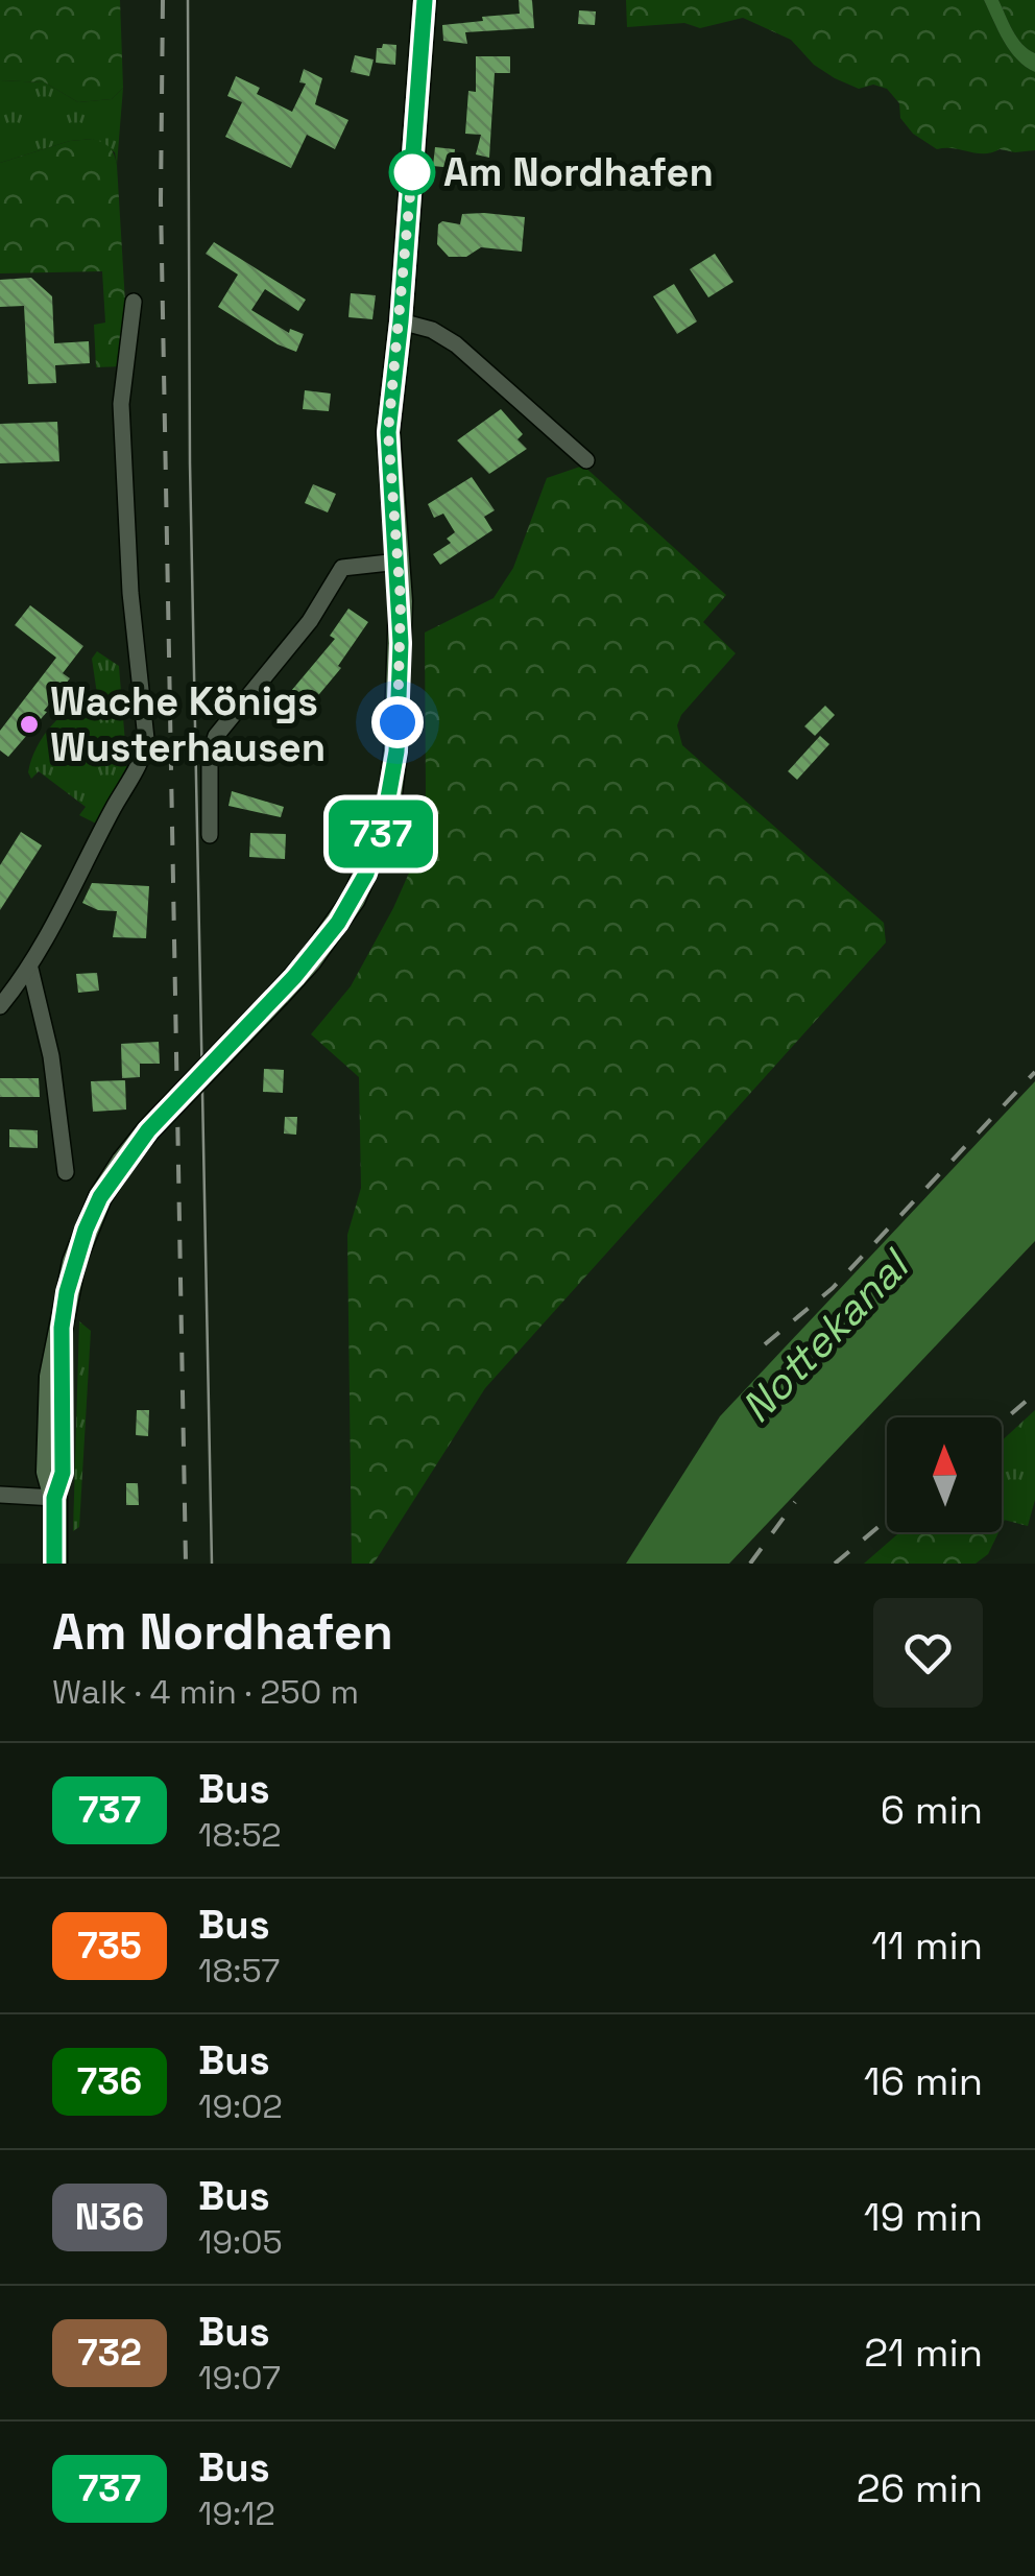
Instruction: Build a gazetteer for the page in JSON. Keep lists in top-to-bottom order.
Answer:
{
  "water": ["Nottekanal"],
  "places": ["Am Nordhafen", "Wache Königs Wusterhausen"],
  "lines": ["bus line 737"],
  "north": "top",
  "page": {
    "on_map": "737",
    "heading": ["Am Nordhafen", "Walk · 4 min · 250 m"],
    "list": [
      {
        "mark": "737",
        "name": "Bus",
        "note": "18:52",
        "value": "6 min"
      },
      {
        "mark": "735",
        "name": "Bus",
        "note": "18:57",
        "value": "11 min"
      },
      {
        "mark": "736",
        "name": "Bus",
        "note": "19:02",
        "value": "16 min"
      },
      {
        "mark": "N36",
        "name": "Bus",
        "note": "19:05",
        "value": "19 min"
      },
      {
        "mark": "732",
        "name": "Bus",
        "note": "19:07",
        "value": "21 min"
      },
      {
        "mark": "737",
        "name": "Bus",
        "note": "19:12",
        "value": "26 min"
      }
    ]
  }
}
